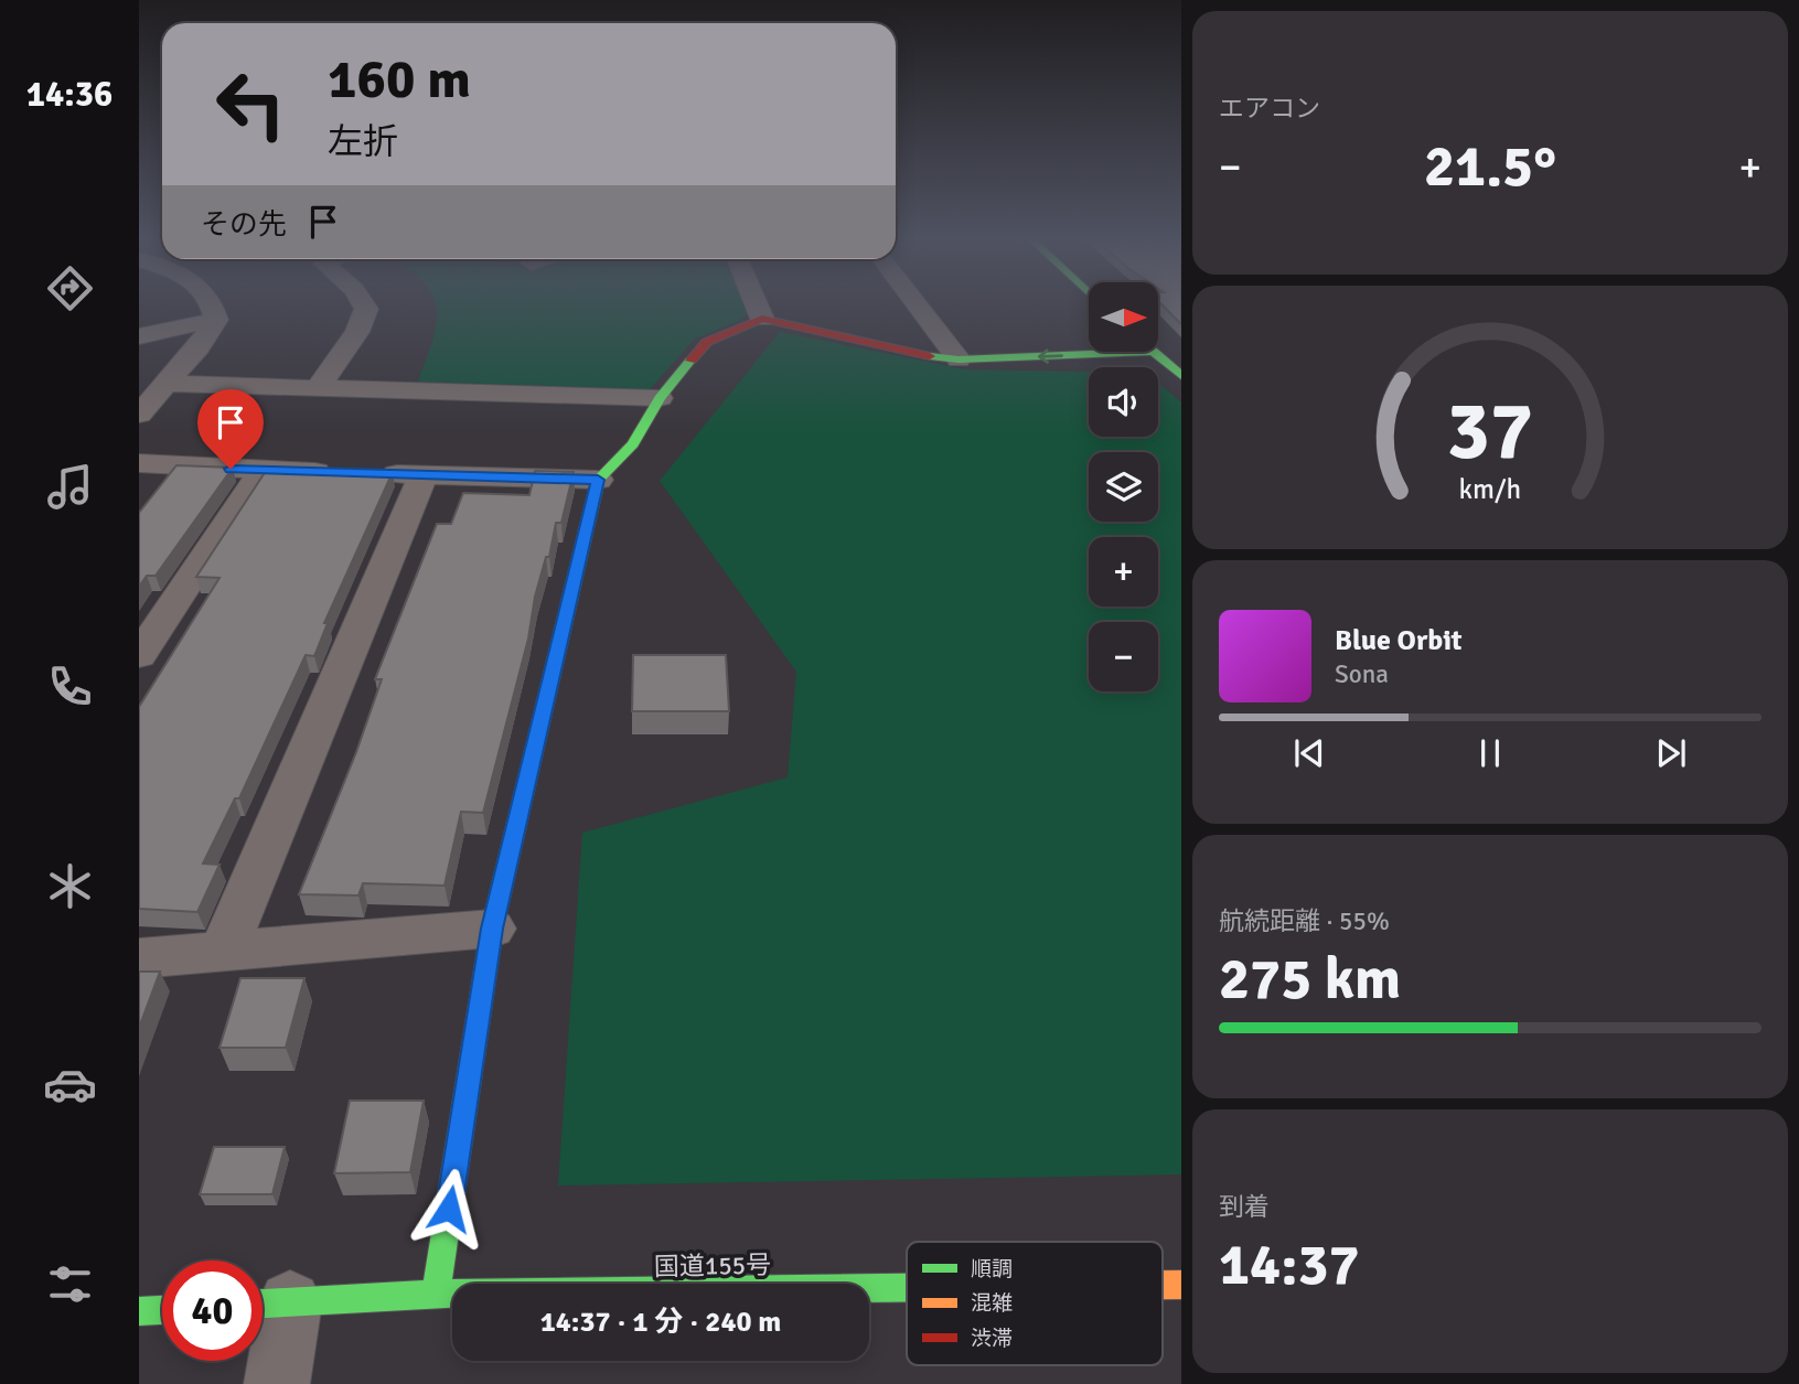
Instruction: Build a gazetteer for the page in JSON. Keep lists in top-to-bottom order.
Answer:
{
  "streets": {
    "main road": ["国道155号"]
  },
  "legend": ["順調", "混雑", "渋滞"],
  "north": "right",
  "page": {
    "tabs": "14:36",
    "tile": [
      "エアコン",
      ["航続距離 · 55%", "275 km"],
      ["到着", "14:37"]
    ],
    "turn": ["160 m", "左折"],
    "heat": ["−", "21.5°", "+"],
    "then": "その先",
    "map_buttons": ["+", "−"],
    "song": ["Blue Orbit", "Sona"],
    "limit": "40",
    "trip": "14:37 · 1 分 · 240 m",
    "gauge": ["37", "km/h"]
  }
}
